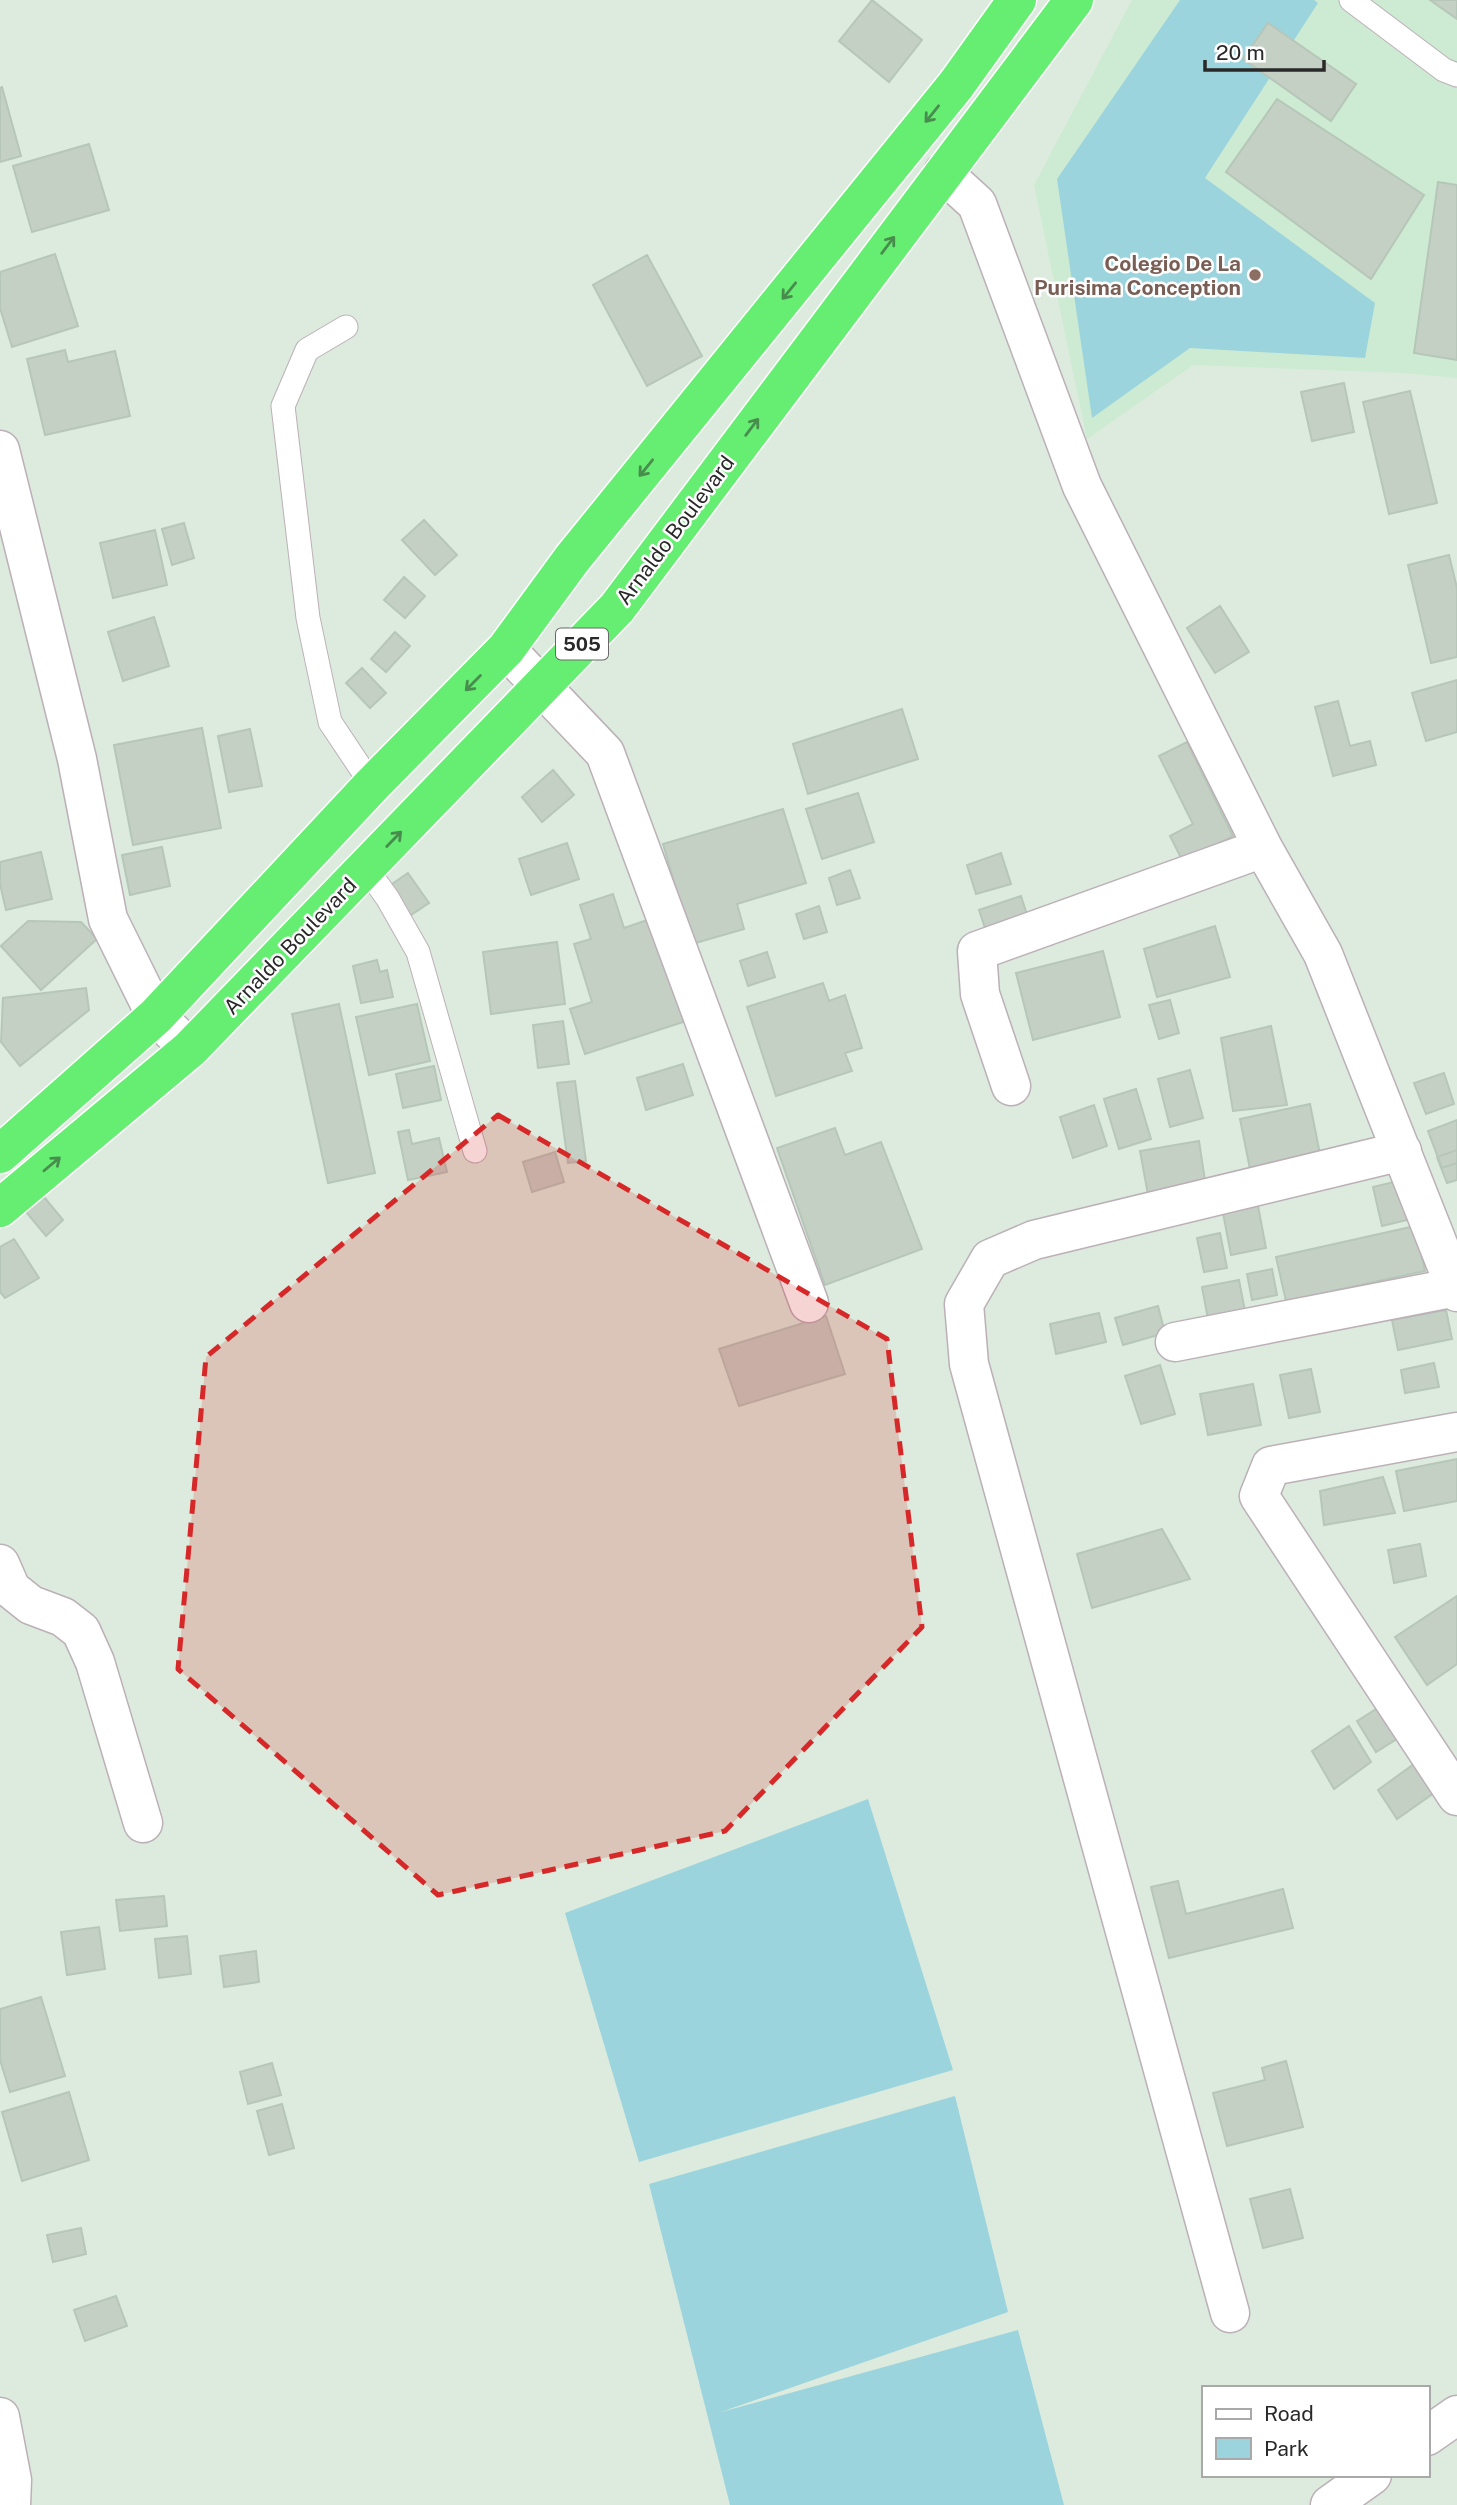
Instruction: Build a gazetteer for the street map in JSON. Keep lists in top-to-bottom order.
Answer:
{
  "streets": {
    "highway": ["Arnaldo Boulevard", "505"]
  },
  "places": ["Colegio De La Purisima Conception"],
  "legend": ["Road", "Park"],
  "scale_bar": "20 m"
}
